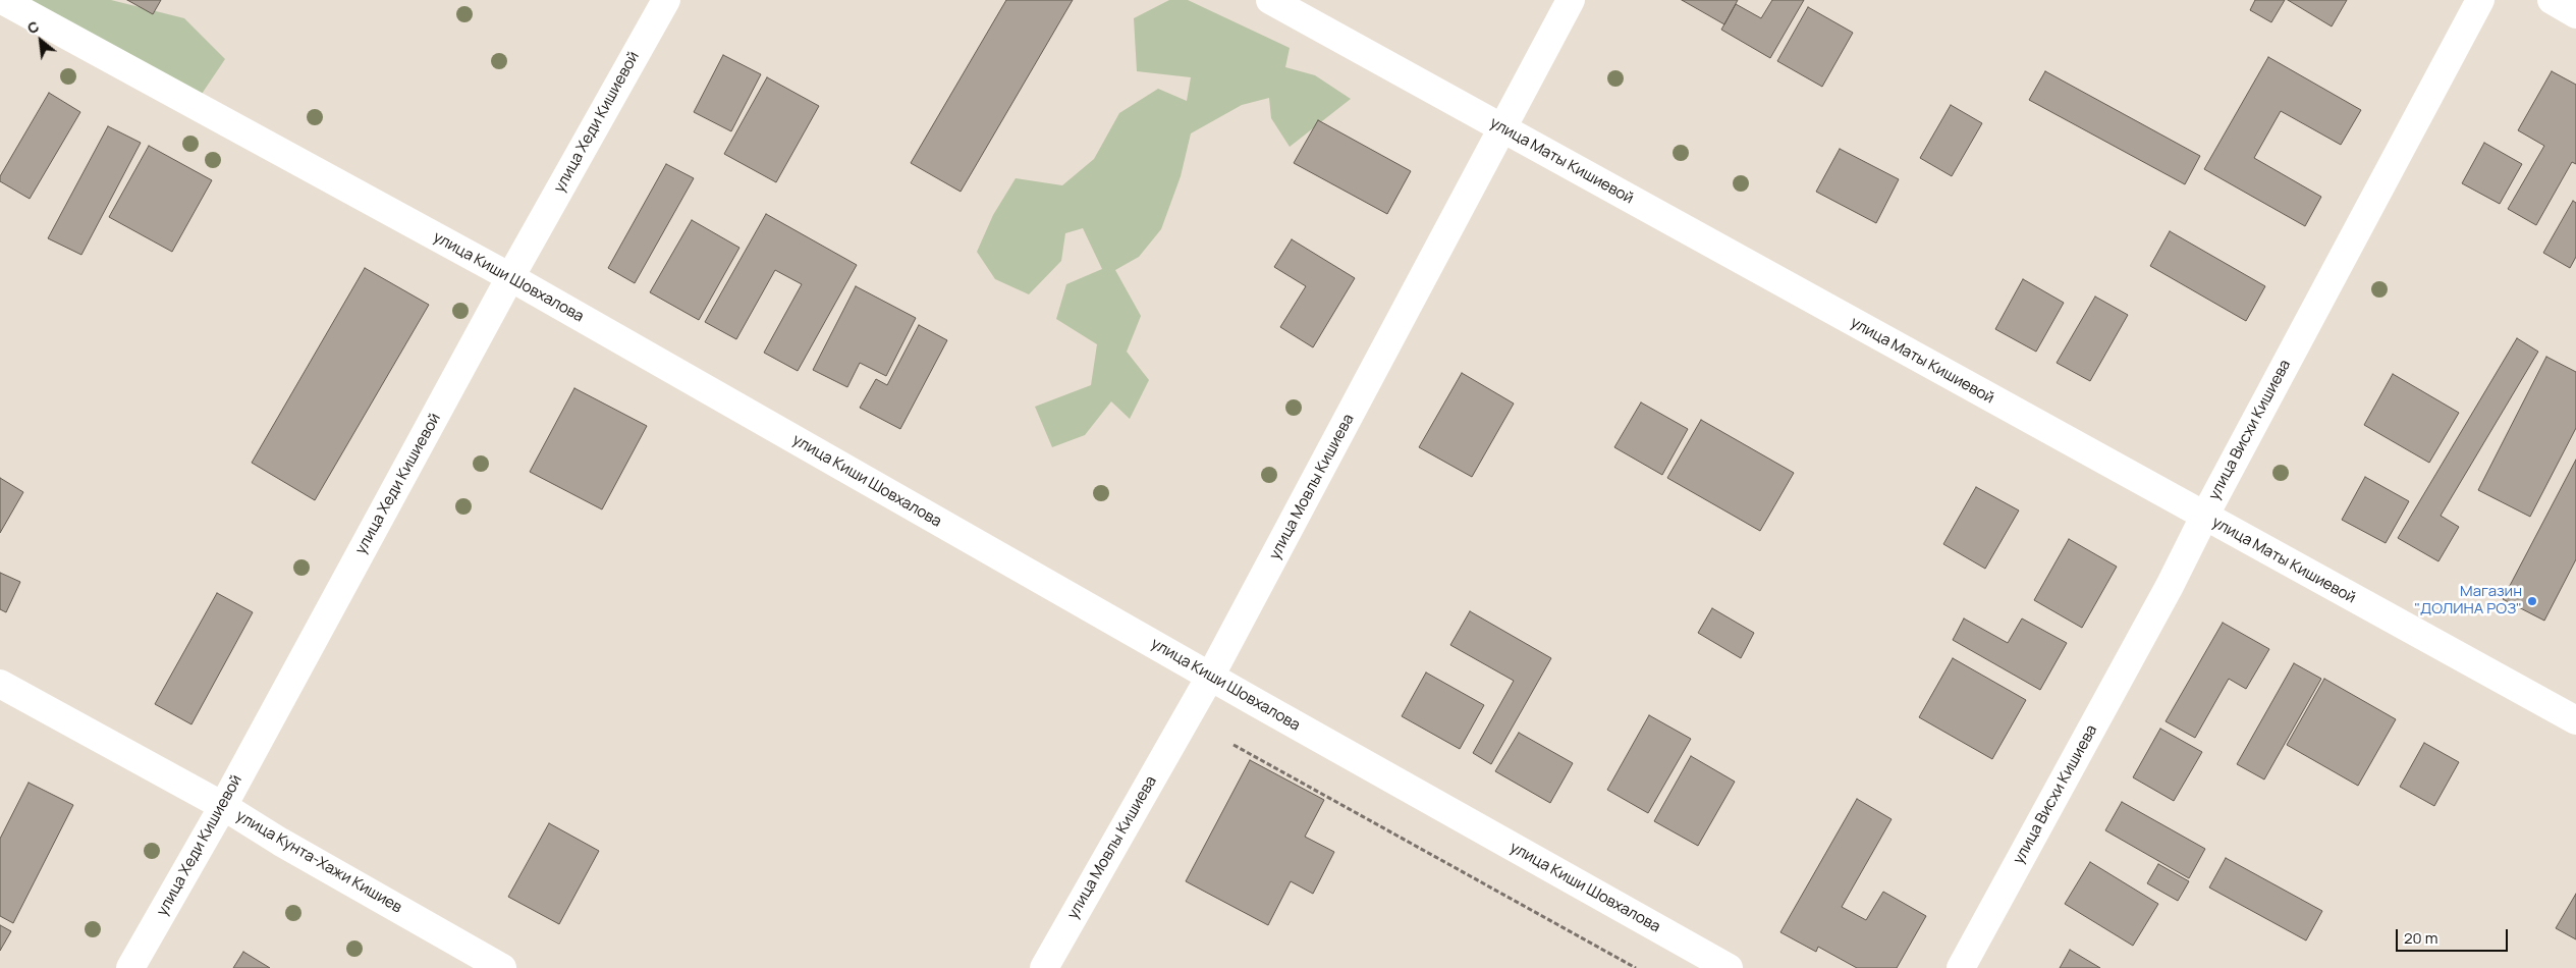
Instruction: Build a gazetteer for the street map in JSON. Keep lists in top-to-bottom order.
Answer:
{
  "streets": {
    "street": [
      "улица Хеди Кишиевой",
      "улица Маты Кишиевой",
      "улица Киши Шовхалова",
      "улица Висхи Кишиева",
      "улица Мовлы Кишиева",
      "улица Кунта-Хажи Кишиев"
    ]
  },
  "crossings": [
    ["улица Хеди Кишиевой", "улица Киши Шовхалова"],
    ["улица Хеди Кишиевой", "улица Кунта-Хажи Кишиев"],
    ["улица Маты Кишиевой", "улица Висхи Кишиева"],
    ["улица Маты Кишиевой", "улица Мовлы Кишиева"],
    ["улица Киши Шовхалова", "улица Мовлы Кишиева"]
  ],
  "places": ["Магазин \"ДОЛИНА РОЗ\""],
  "scale_bar": "20 m",
  "north": "top left"
}
